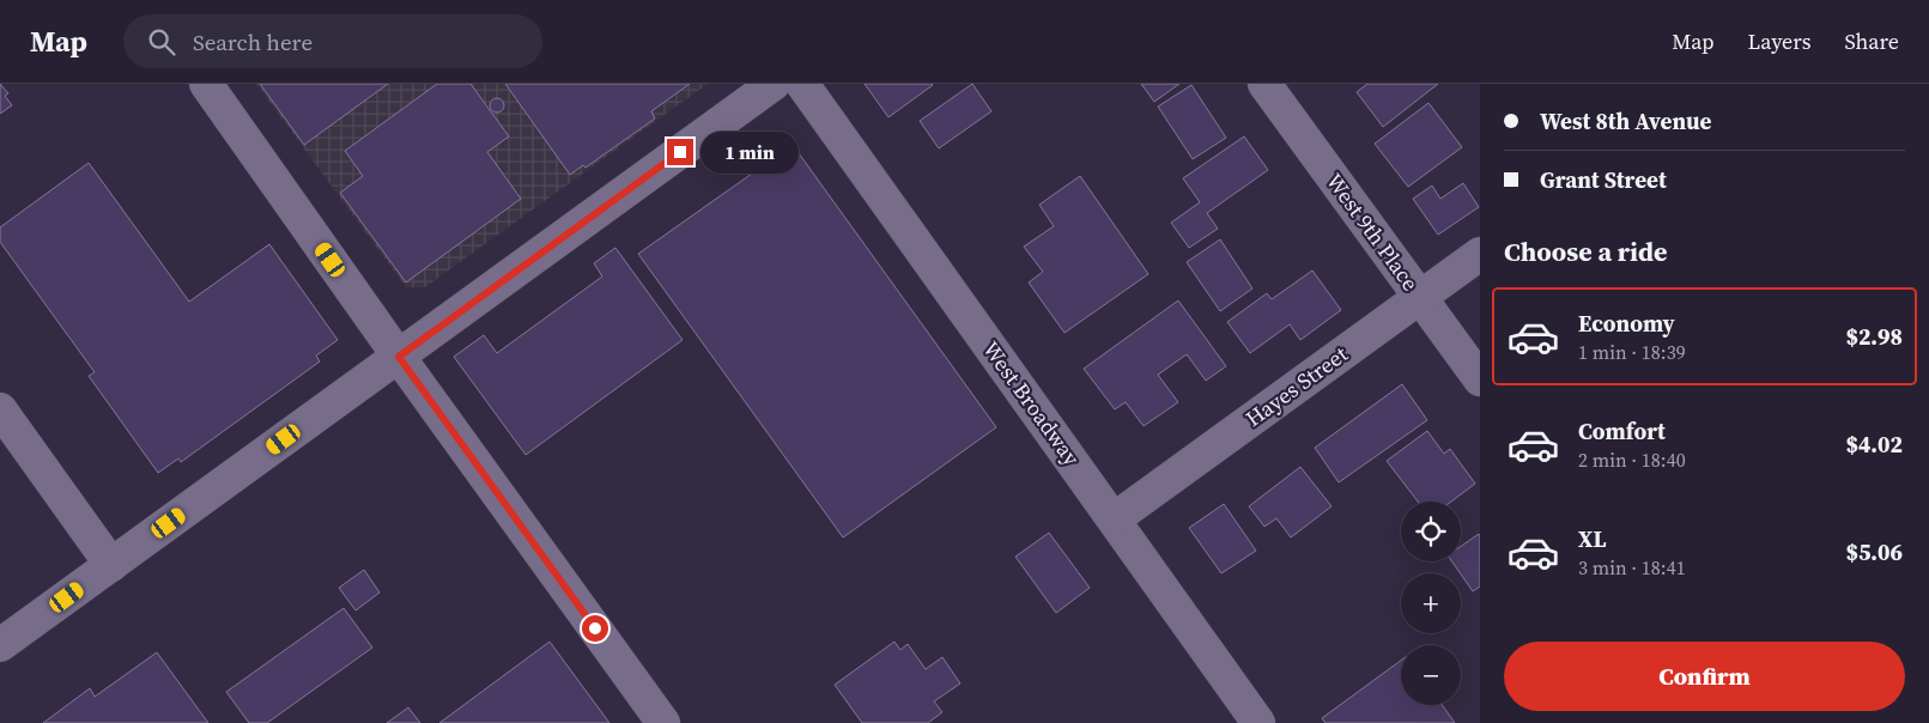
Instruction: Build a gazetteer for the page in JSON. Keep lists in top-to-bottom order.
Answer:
{
  "streets": {
    "street": ["West 9th Place", "Hayes Street", "West Broadway"]
  },
  "crossings": [
    ["West 9th Place", "Hayes Street"],
    ["Hayes Street", "West Broadway"]
  ],
  "page": {
    "header": "Map",
    "search": "Search here",
    "nav": ["Map", "Layers", "Share"],
    "banner": ["West 8th Avenue", "Grant Street"],
    "bubble": "1 min",
    "heading": "Choose a ride",
    "list": [
      {
        "name": "Economy",
        "note": "1 min · 18:39",
        "value": "$2.98"
      },
      {
        "name": "Comfort",
        "note": "2 min · 18:40",
        "value": "$4.02"
      },
      {
        "name": "XL",
        "note": "3 min · 18:41",
        "value": "$5.06"
      }
    ],
    "map_buttons": ["+", "−"],
    "buttons": "Confirm"
  }
}
